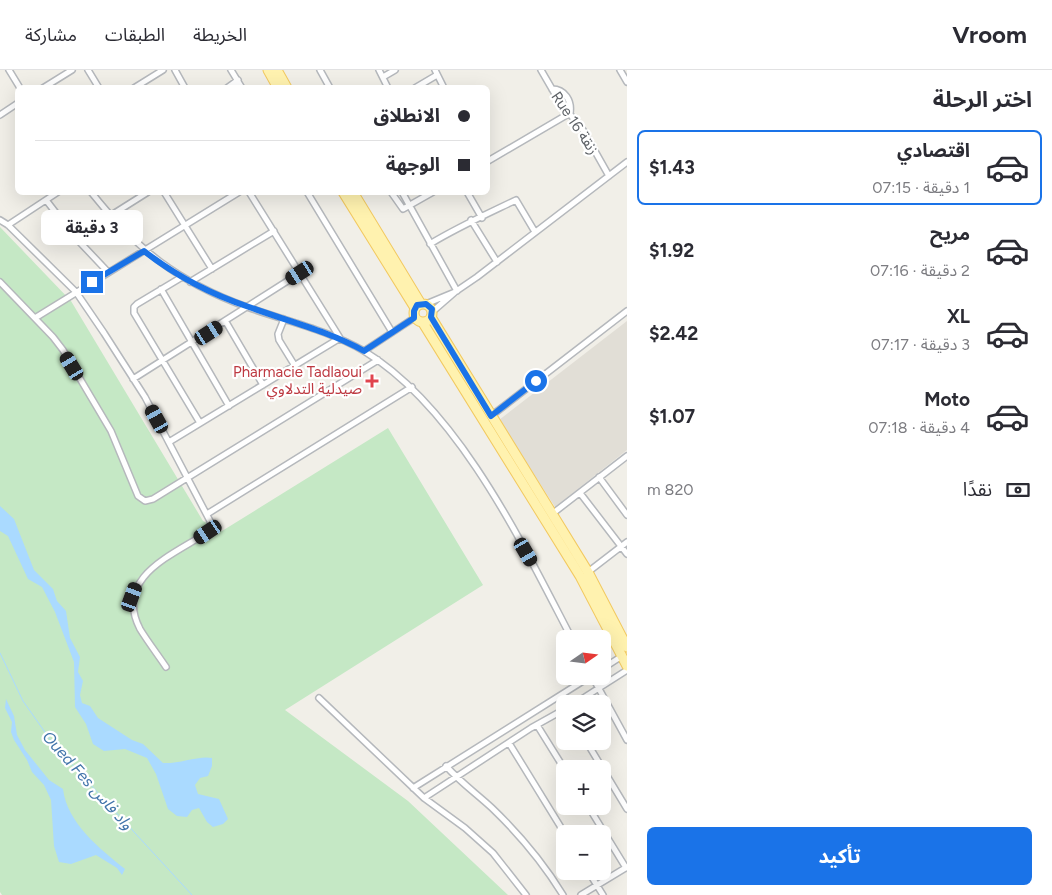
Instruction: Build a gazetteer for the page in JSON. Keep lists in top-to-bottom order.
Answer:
{
  "streets": {
    "street": ["Rue 16 زنقة"]
  },
  "water": ["Oued Fes واد فاس"],
  "places": {
    "health": ["Pharmacie Tadlaoui صيدلية التدلاوي"]
  },
  "north": "right",
  "page": {
    "header": "Vroom",
    "nav": ["الخريطة", "الطبقات", "مشاركة"],
    "heading": "اختر الرحلة",
    "banner": ["الانطلاق", "الوجهة"],
    "list": [
      {
        "name": "اقتصادي",
        "note": "1 دقيقة · 07:15",
        "value": "$1.43"
      },
      {
        "name": "مريح",
        "note": "2 دقيقة · 07:16",
        "value": "$1.92"
      },
      {
        "name": "XL",
        "note": "3 دقيقة · 07:17",
        "value": "$2.42"
      },
      {
        "name": "Moto",
        "note": "4 دقيقة · 07:18",
        "value": "$1.07"
      }
    ],
    "bubble": "3 دقيقة",
    "pay": ["نقدًا", "820 m"],
    "map_buttons": ["+", "−"],
    "buttons": "تأكيد"
  }
}
